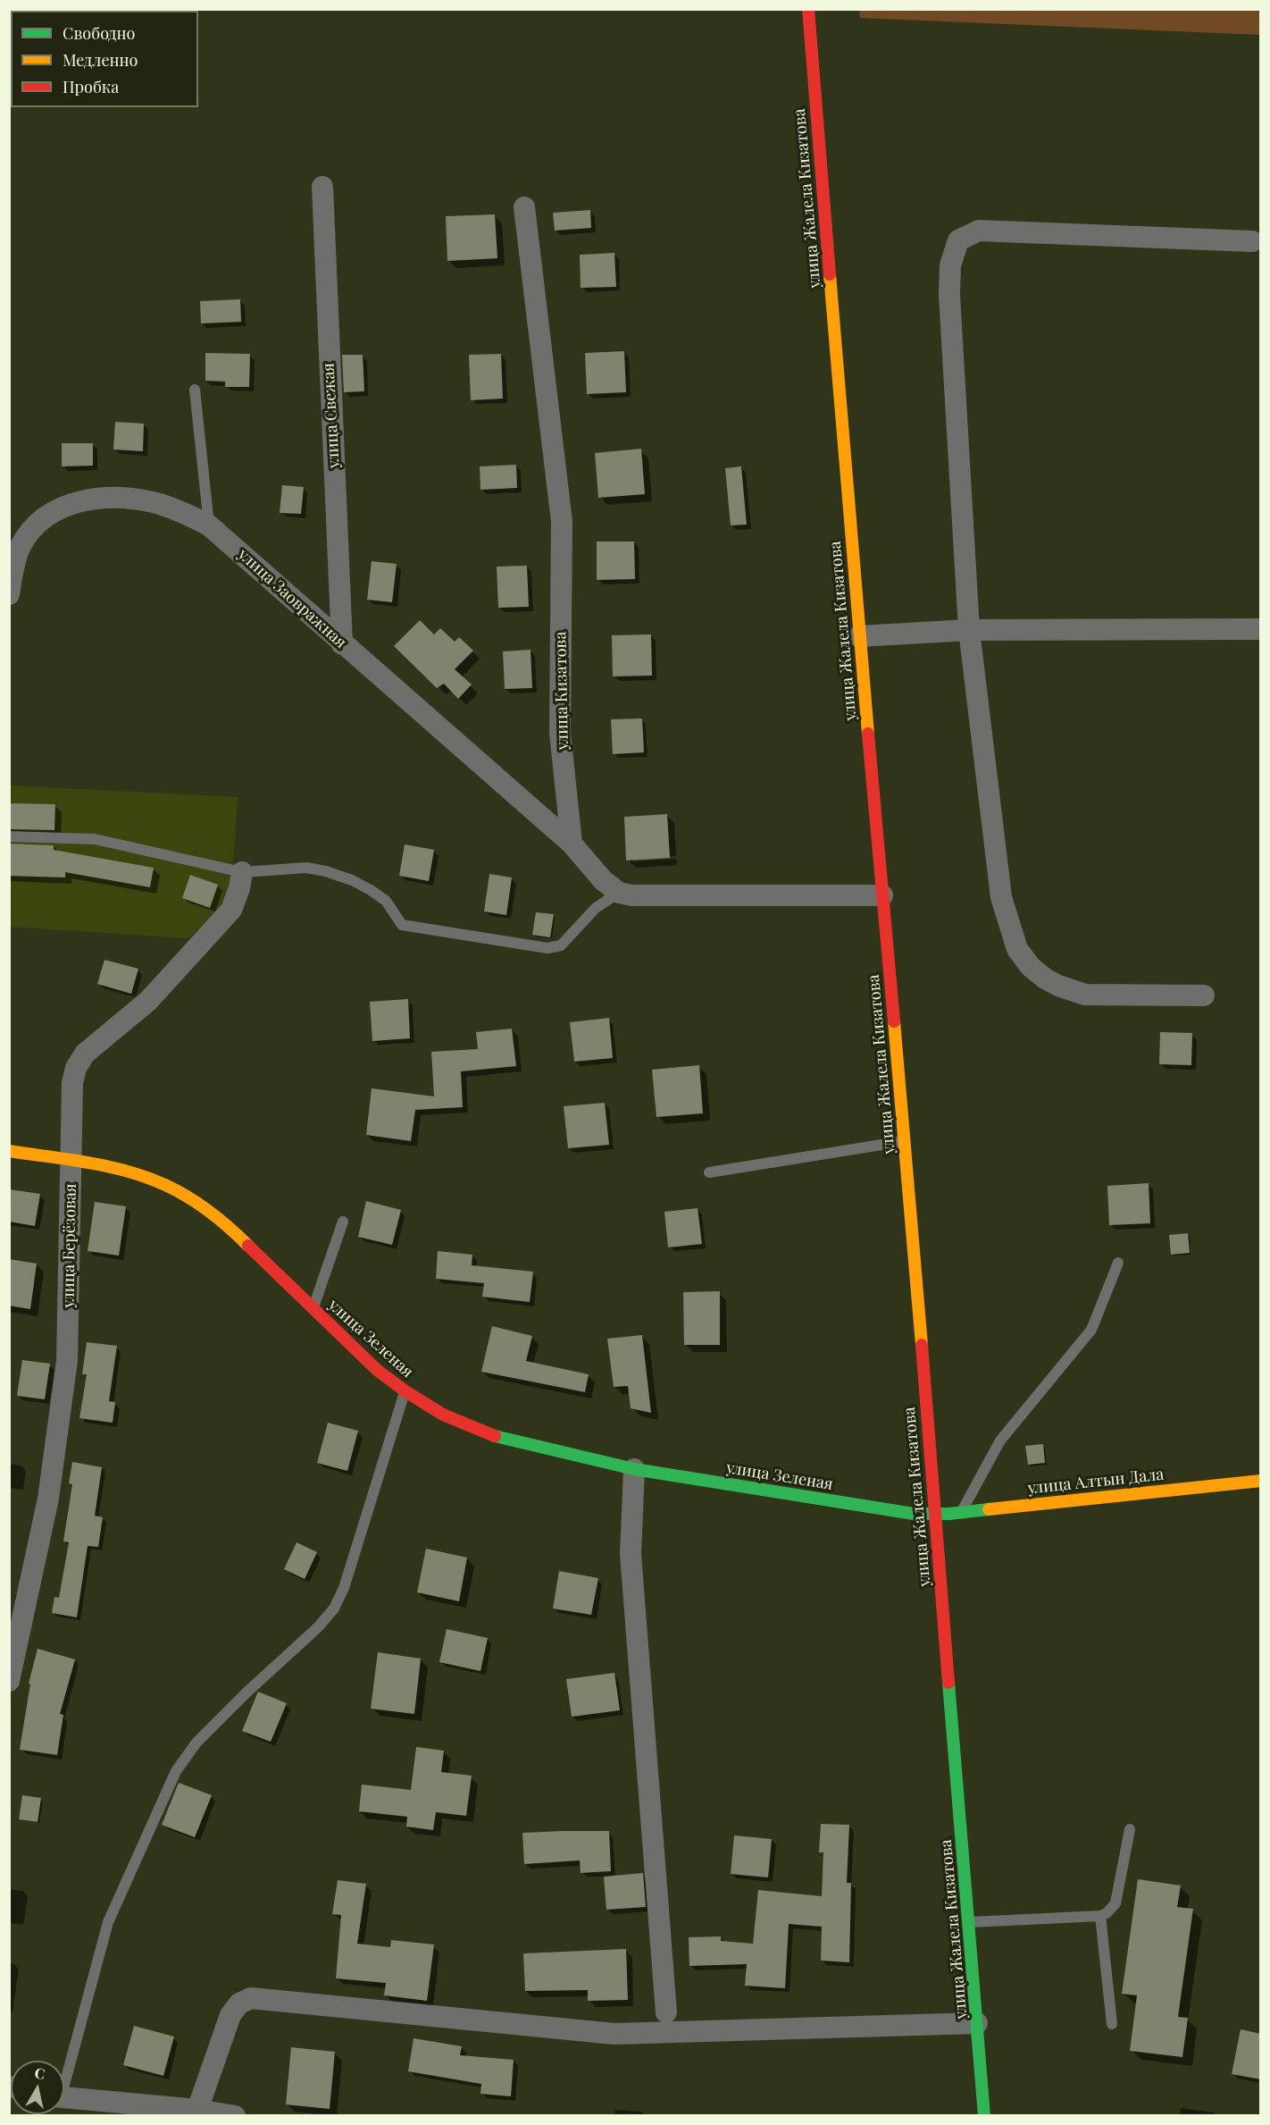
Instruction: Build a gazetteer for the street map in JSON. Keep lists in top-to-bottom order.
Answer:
{
  "streets": {
    "main road": ["улица Жалела Кизатова", "улица Зеленая", "улица Алтын Дала"],
    "street": [
      "улица Свежая",
      "улица Заовражная",
      "улица Кизатова",
      "улица Берёзовая"
    ]
  },
  "crossings": [
    ["улица Жалела Кизатова", "улица Зеленая"],
    ["улица Жалела Кизатова", "улица Алтын Дала"],
    ["улица Свежая", "улица Заовражная"],
    ["улица Заовражная", "улица Кизатова"],
    ["улица Берёзовая", "улица Зеленая"],
    ["улица Зеленая", "улица Алтын Дала"]
  ],
  "legend": ["Свободно", "Медленно", "Пробка"],
  "north": "top"
}
